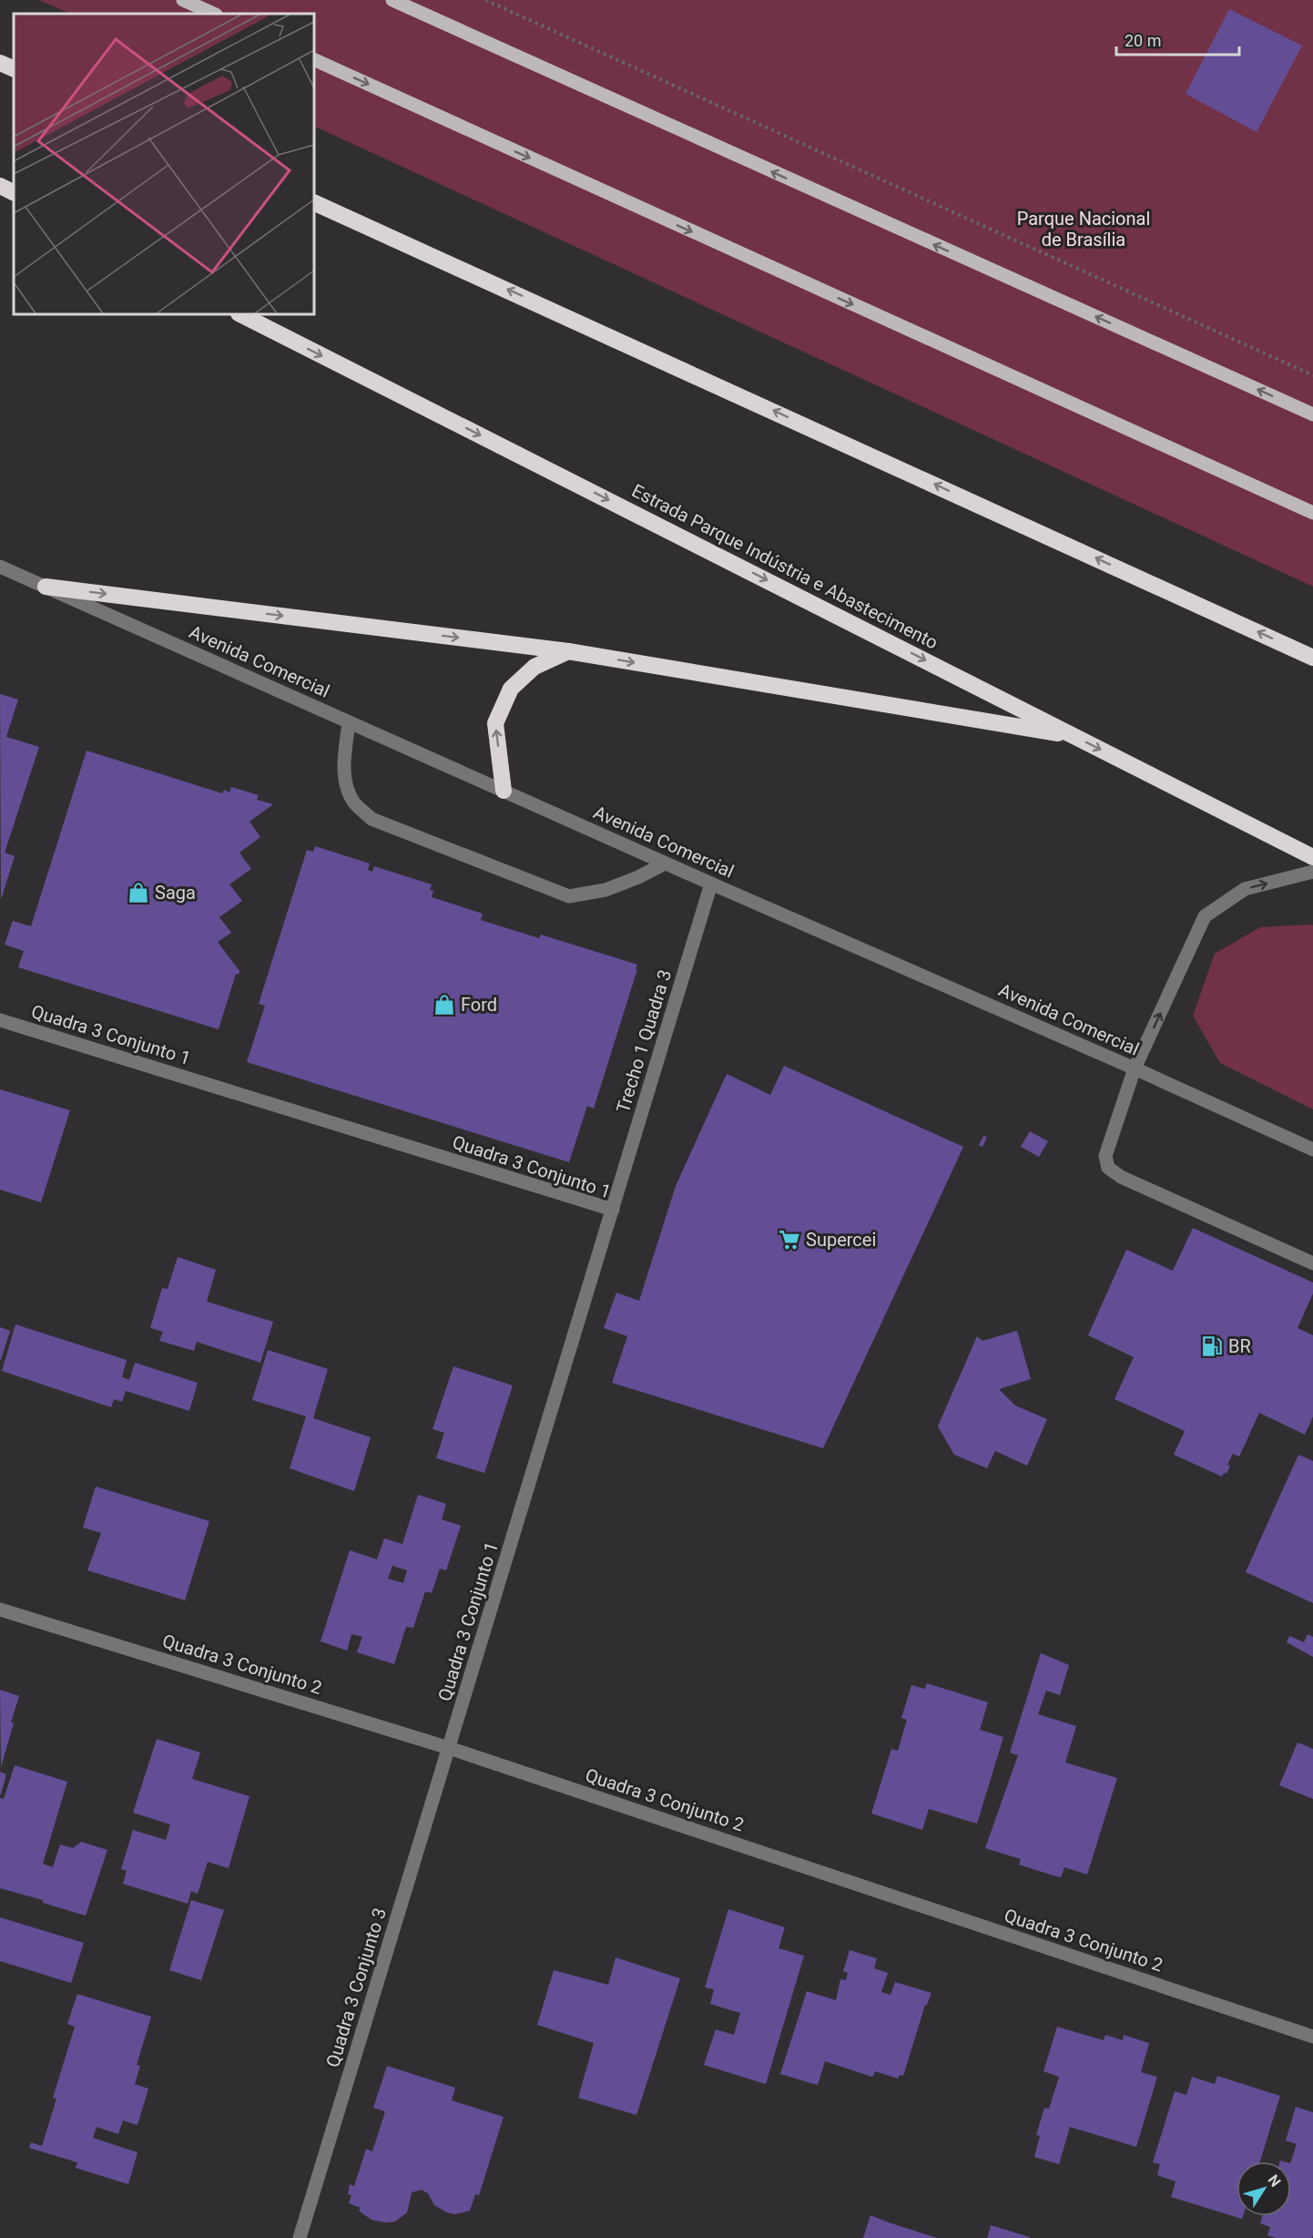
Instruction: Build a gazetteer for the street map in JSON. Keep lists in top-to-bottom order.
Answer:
{
  "streets": {
    "highway": ["Estrada Parque Indústria e Abastecimento"],
    "street": [
      "Avenida Comercial",
      "Quadra 3 Conjunto 1",
      "Trecho 1 Quadra 3",
      "Quadra 3 Conjunto 2",
      "Quadra 3 Conjunto 3"
    ]
  },
  "crossings": [
    ["Avenida Comercial", "Trecho 1 Quadra 3"],
    ["Quadra 3 Conjunto 1", "Trecho 1 Quadra 3"],
    ["Quadra 3 Conjunto 1", "Quadra 3 Conjunto 2"],
    ["Quadra 3 Conjunto 1", "Quadra 3 Conjunto 3"],
    ["Quadra 3 Conjunto 2", "Quadra 3 Conjunto 3"]
  ],
  "parks": ["Parque Nacional de Brasília"],
  "places": {
    "shop": ["Saga", "Ford"],
    "supermarket": ["Supercei"],
    "fuel station": ["BR"]
  },
  "scale_bar": "20 m",
  "north": "top right"
}
